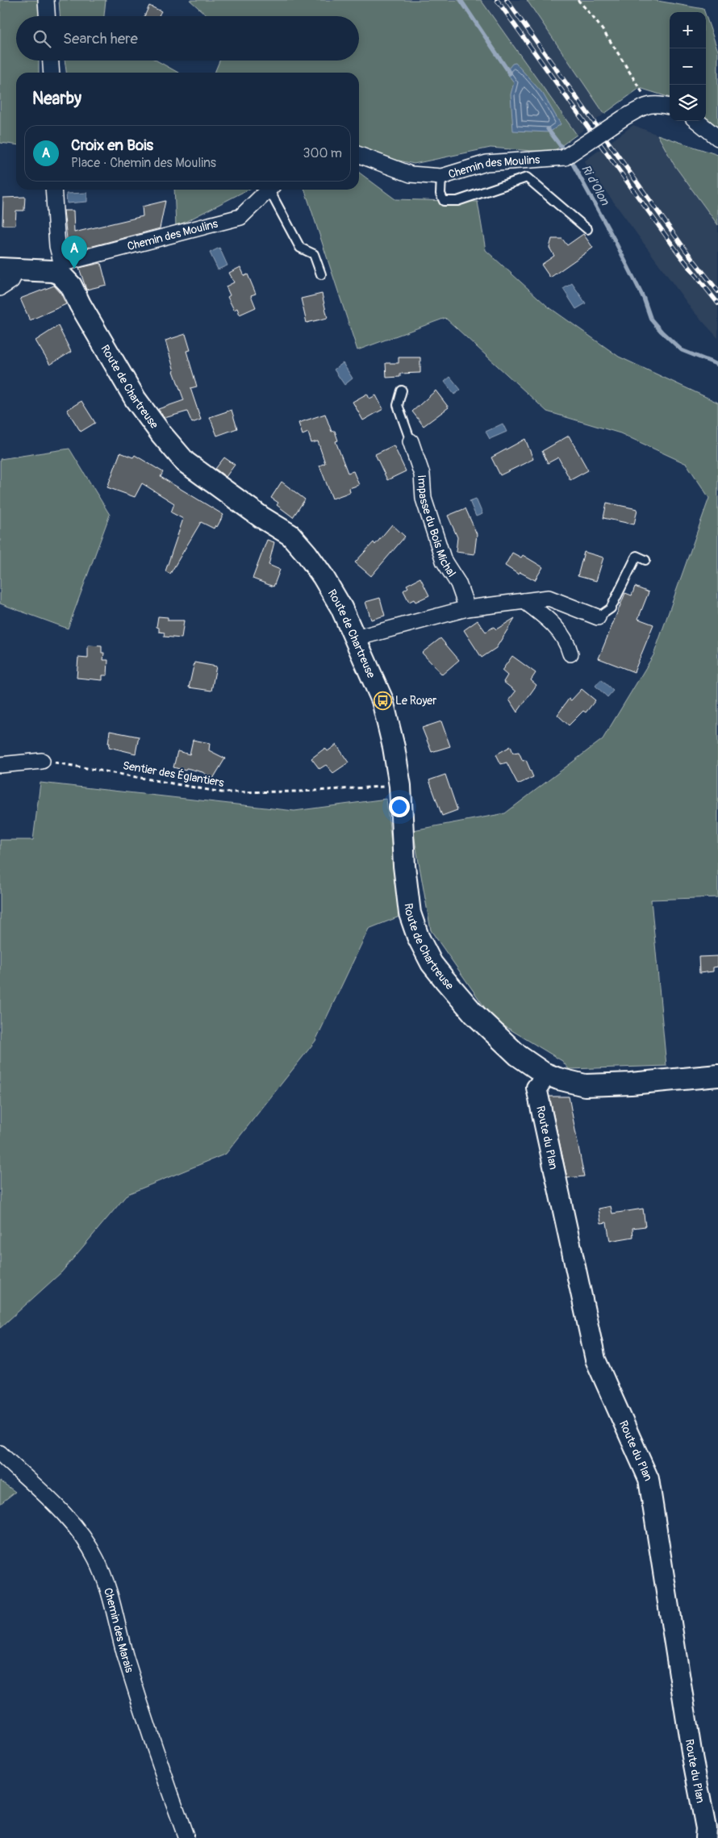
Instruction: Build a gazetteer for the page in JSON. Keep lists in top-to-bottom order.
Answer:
{
  "streets": {
    "main road": ["Route de Chartreuse"],
    "street": [
      "Chemin des Moulins",
      "Impasse du Bois Michal",
      "Route du Plan",
      "Chemin des Marais"
    ],
    "path": ["Sentier des Églantiers"]
  },
  "crossings": [
    ["Chemin des Moulins", "Route de Chartreuse"],
    ["Route de Chartreuse", "Sentier des Églantiers"],
    ["Route de Chartreuse", "Route du Plan"]
  ],
  "water": ["Ri d'Olon"],
  "places": {
    "bus stop": ["Le Royer"]
  },
  "page": {
    "map_buttons": ["+", "−"],
    "search": "Search here",
    "heading": "Nearby",
    "list": [
      {
        "mark": "A",
        "name": "Croix en Bois",
        "note": "Place · Chemin des Moulins",
        "value": "300 m"
      }
    ],
    "pins": "A"
  }
}
